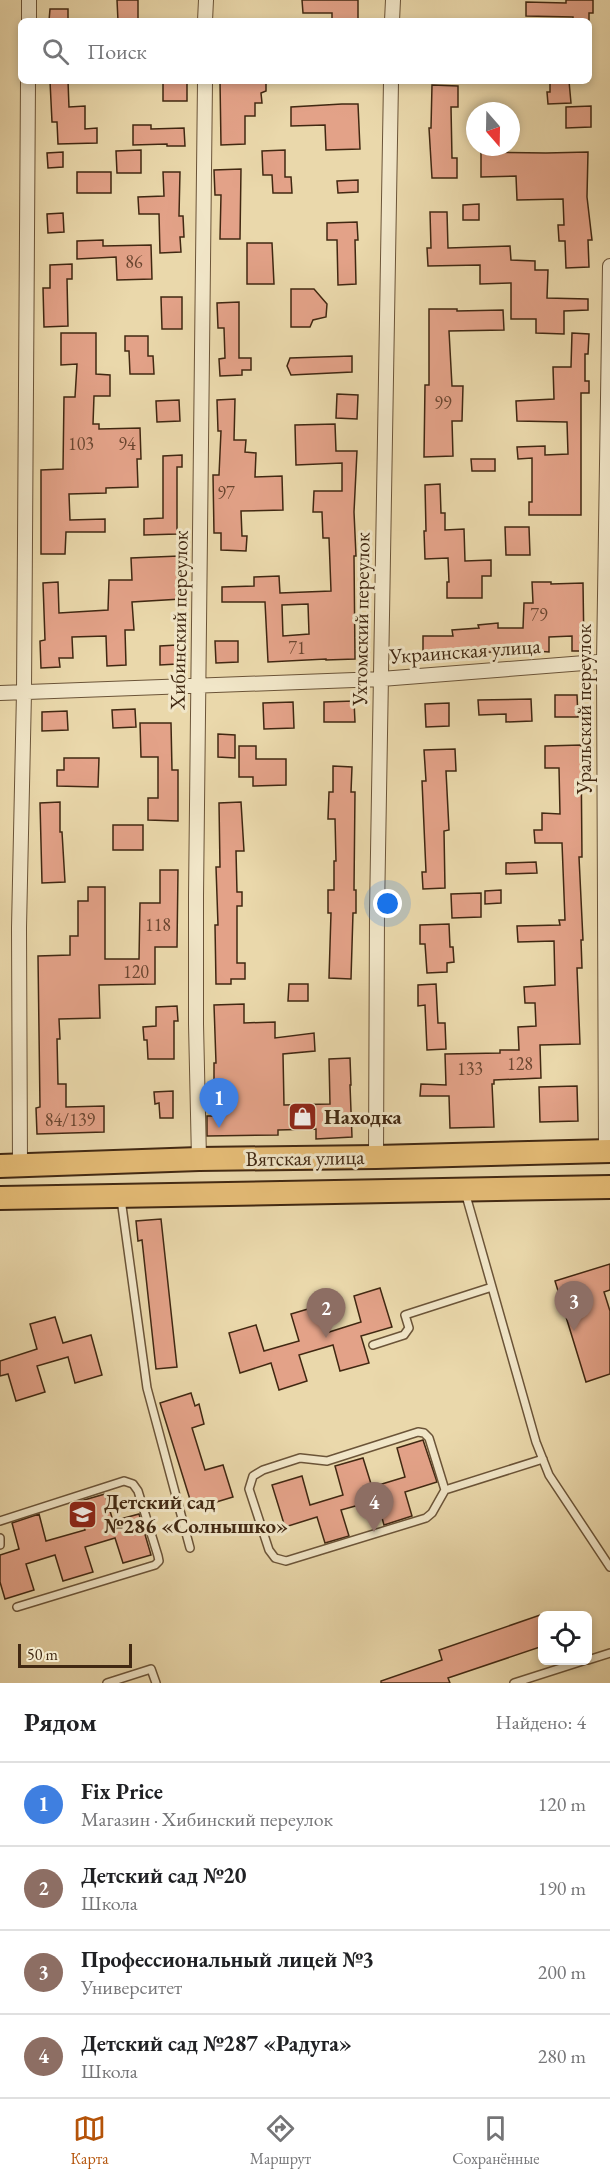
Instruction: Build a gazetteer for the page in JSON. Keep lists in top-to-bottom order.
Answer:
{
  "streets": {
    "main road": ["Вятская улица"],
    "street": [
      "Ухтомский переулок",
      "Хибинский переулок",
      "Украинская улица",
      "Уральский переулок"
    ]
  },
  "crossings": [
    ["Ухтомский переулок", "Украинская улица"],
    ["Ухтомский переулок", "Вятская улица"],
    ["Хибинский переулок", "Украинская улица"],
    ["Хибинский переулок", "Вятская улица"],
    ["Украинская улица", "Уральский переулок"],
    ["Уральский переулок", "Вятская улица"]
  ],
  "places": {
    "shop": ["Находка"],
    "school or university": ["Детский сад №286 «Солнышко»"]
  },
  "house_numbers": [
    "86",
    "99",
    "103",
    "94",
    "97",
    "79",
    "71",
    "118",
    "120",
    "128",
    "133",
    "84/139"
  ],
  "scale_bar": "50 m",
  "north": "bottom",
  "page": {
    "search": "Поиск",
    "pins": [
      "1",
      "3",
      "2",
      "4"
    ],
    "scale": "50 m",
    "heading": ["Рядом", "Найдено: 4"],
    "list": [
      {
        "mark": "1",
        "name": "Fix Price",
        "note": "Магазин · Хибинский переулок",
        "value": "120 m"
      },
      {
        "mark": "2",
        "name": "Детский сад №20",
        "note": "Школа",
        "value": "190 m"
      },
      {
        "mark": "3",
        "name": "Профессиональный лицей №3",
        "note": "Университет",
        "value": "200 m"
      },
      {
        "mark": "4",
        "name": "Детский сад №287 «Радуга»",
        "note": "Школа",
        "value": "280 m"
      }
    ],
    "nav": ["Карта", "Маршрут", "Сохранённые"]
  }
}
